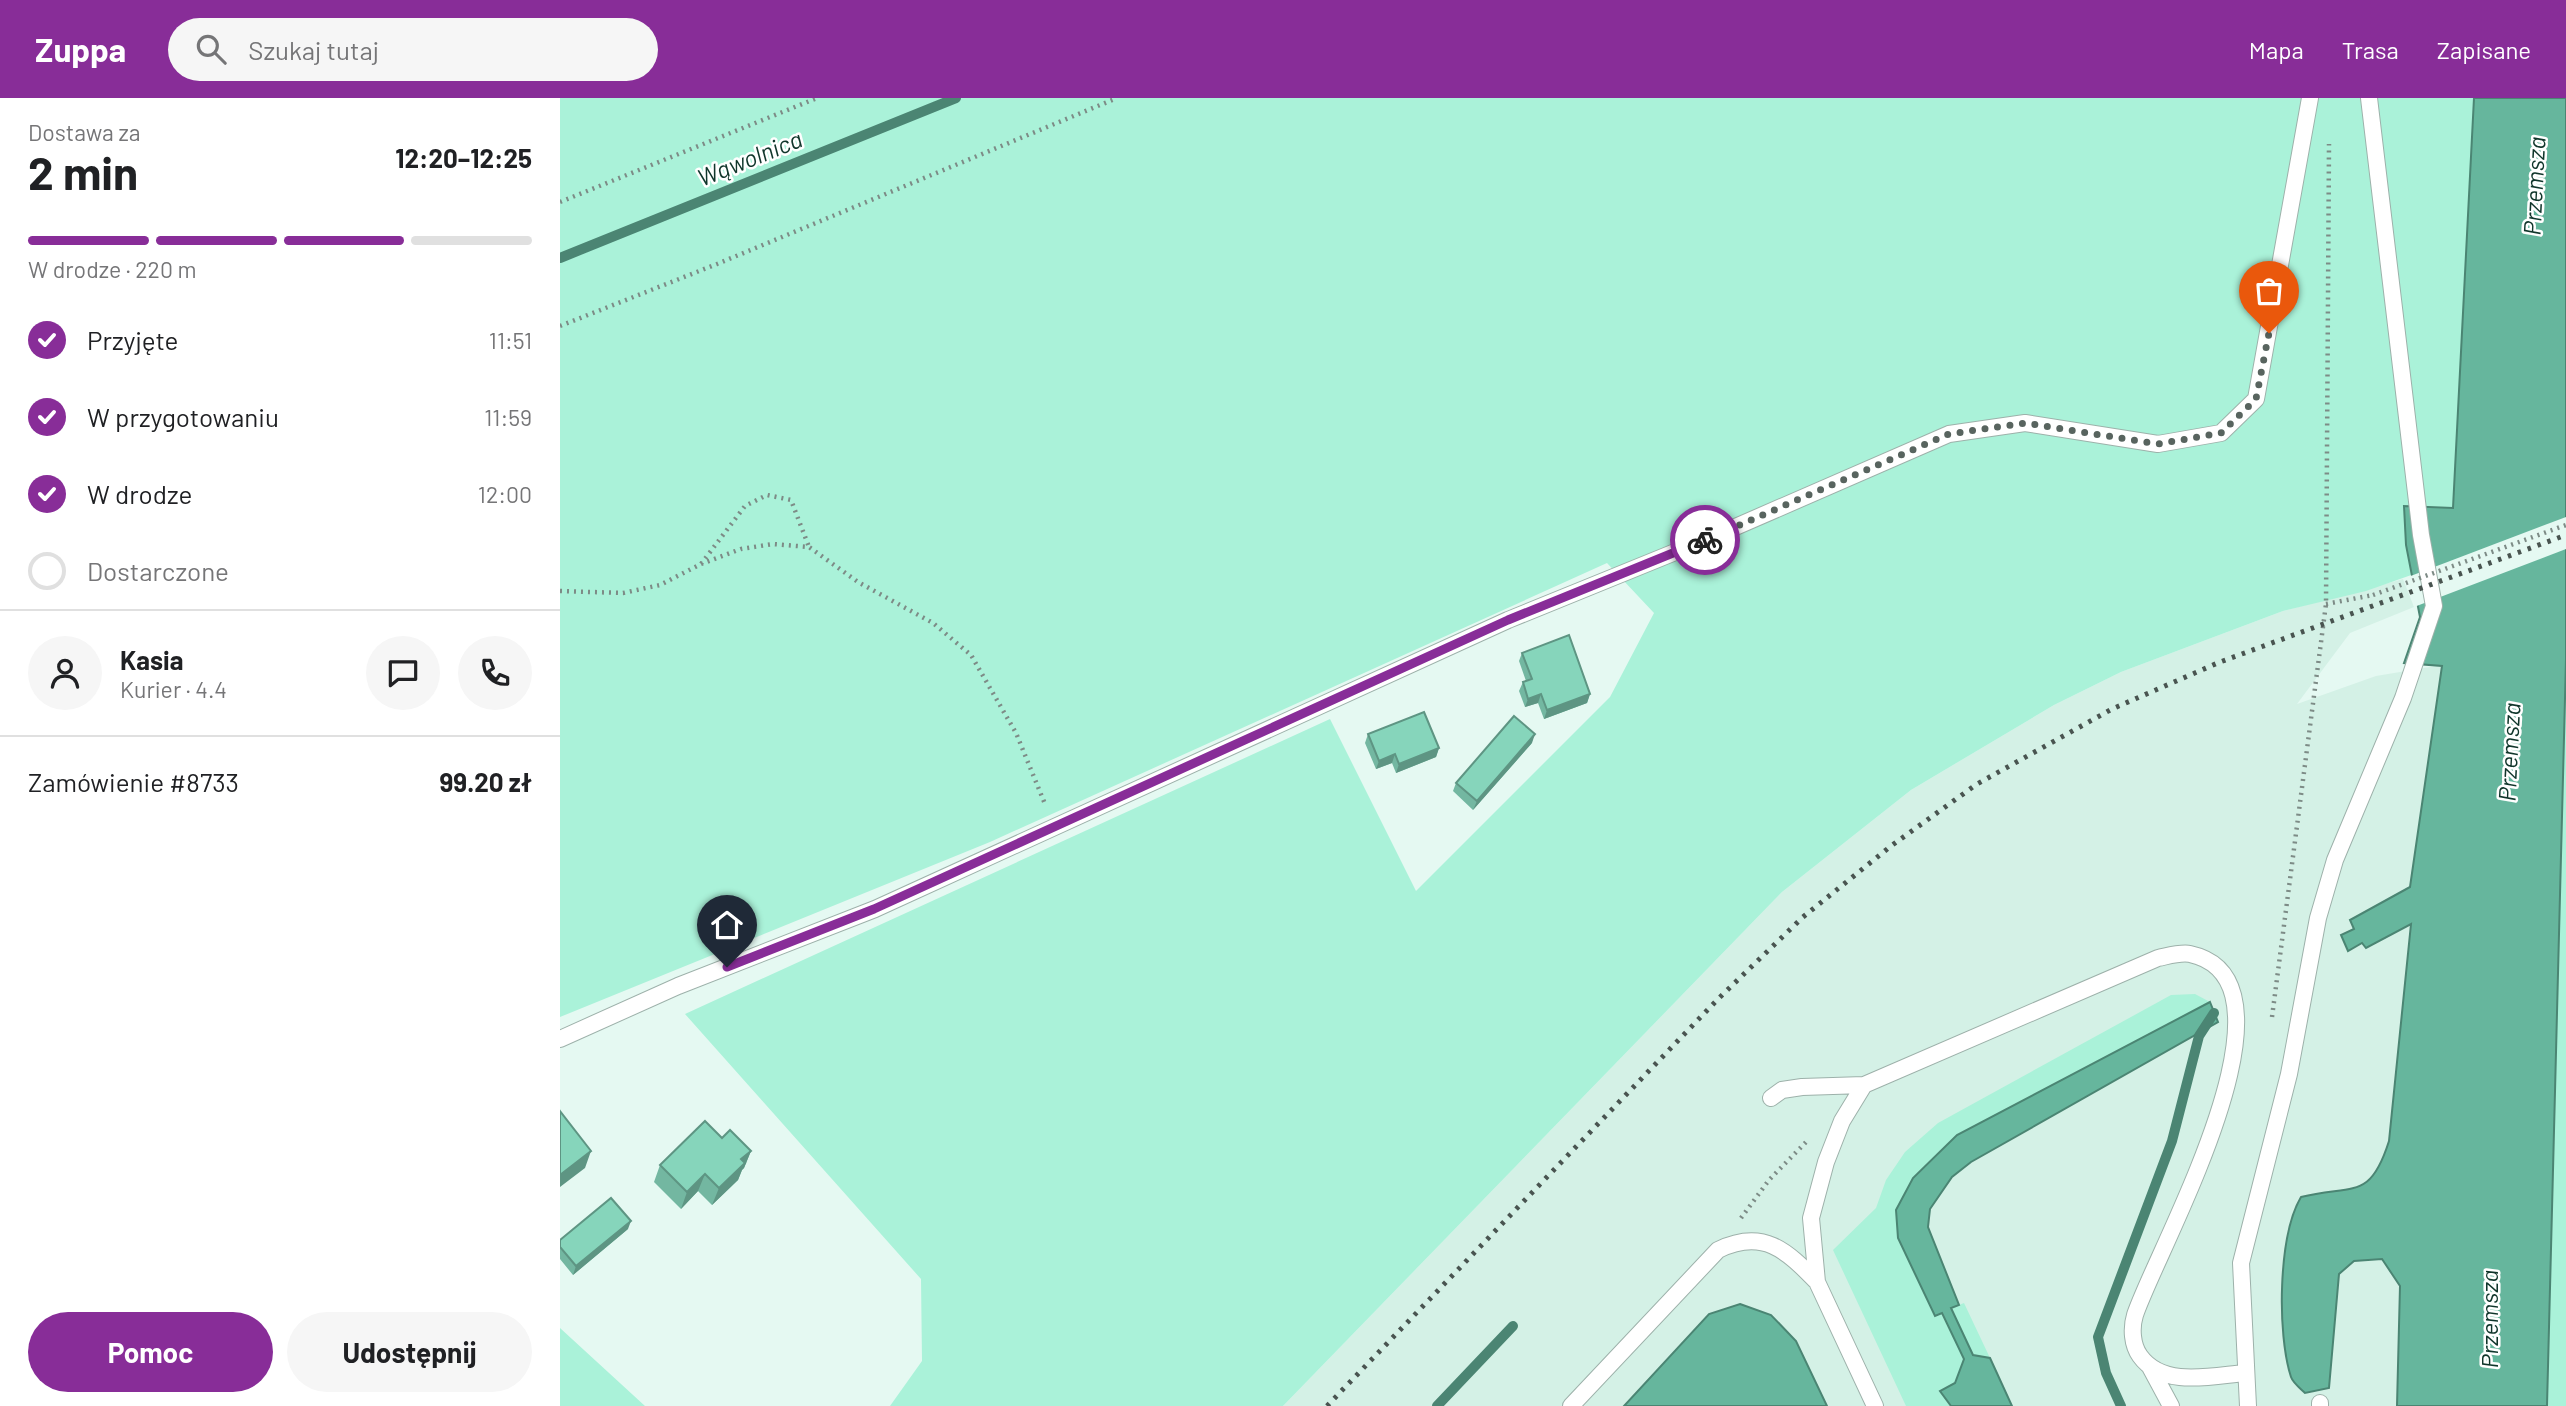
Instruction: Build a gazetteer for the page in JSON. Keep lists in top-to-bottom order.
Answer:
{
  "water": ["Wąwolnica", "Przemsza"],
  "page": {
    "header": "Zuppa",
    "search": "Szukaj tutaj",
    "nav": ["Mapa", "Trasa", "Zapisane"],
    "heading": ["2 min", "Dostawa za", "12:20–12:25"],
    "panel": [
      "Kasia",
      "Kurier · 4.4",
      "Zamówienie #8733",
      "99.20 zł"
    ],
    "bar": "W drodze · 220 m",
    "list": [
      ["Przyjęte", "11:51"],
      ["W przygotowaniu", "11:59"],
      ["W drodze", "12:00"],
      "Dostarczone"
    ],
    "buttons": ["Pomoc", "Udostępnij"]
  }
}
